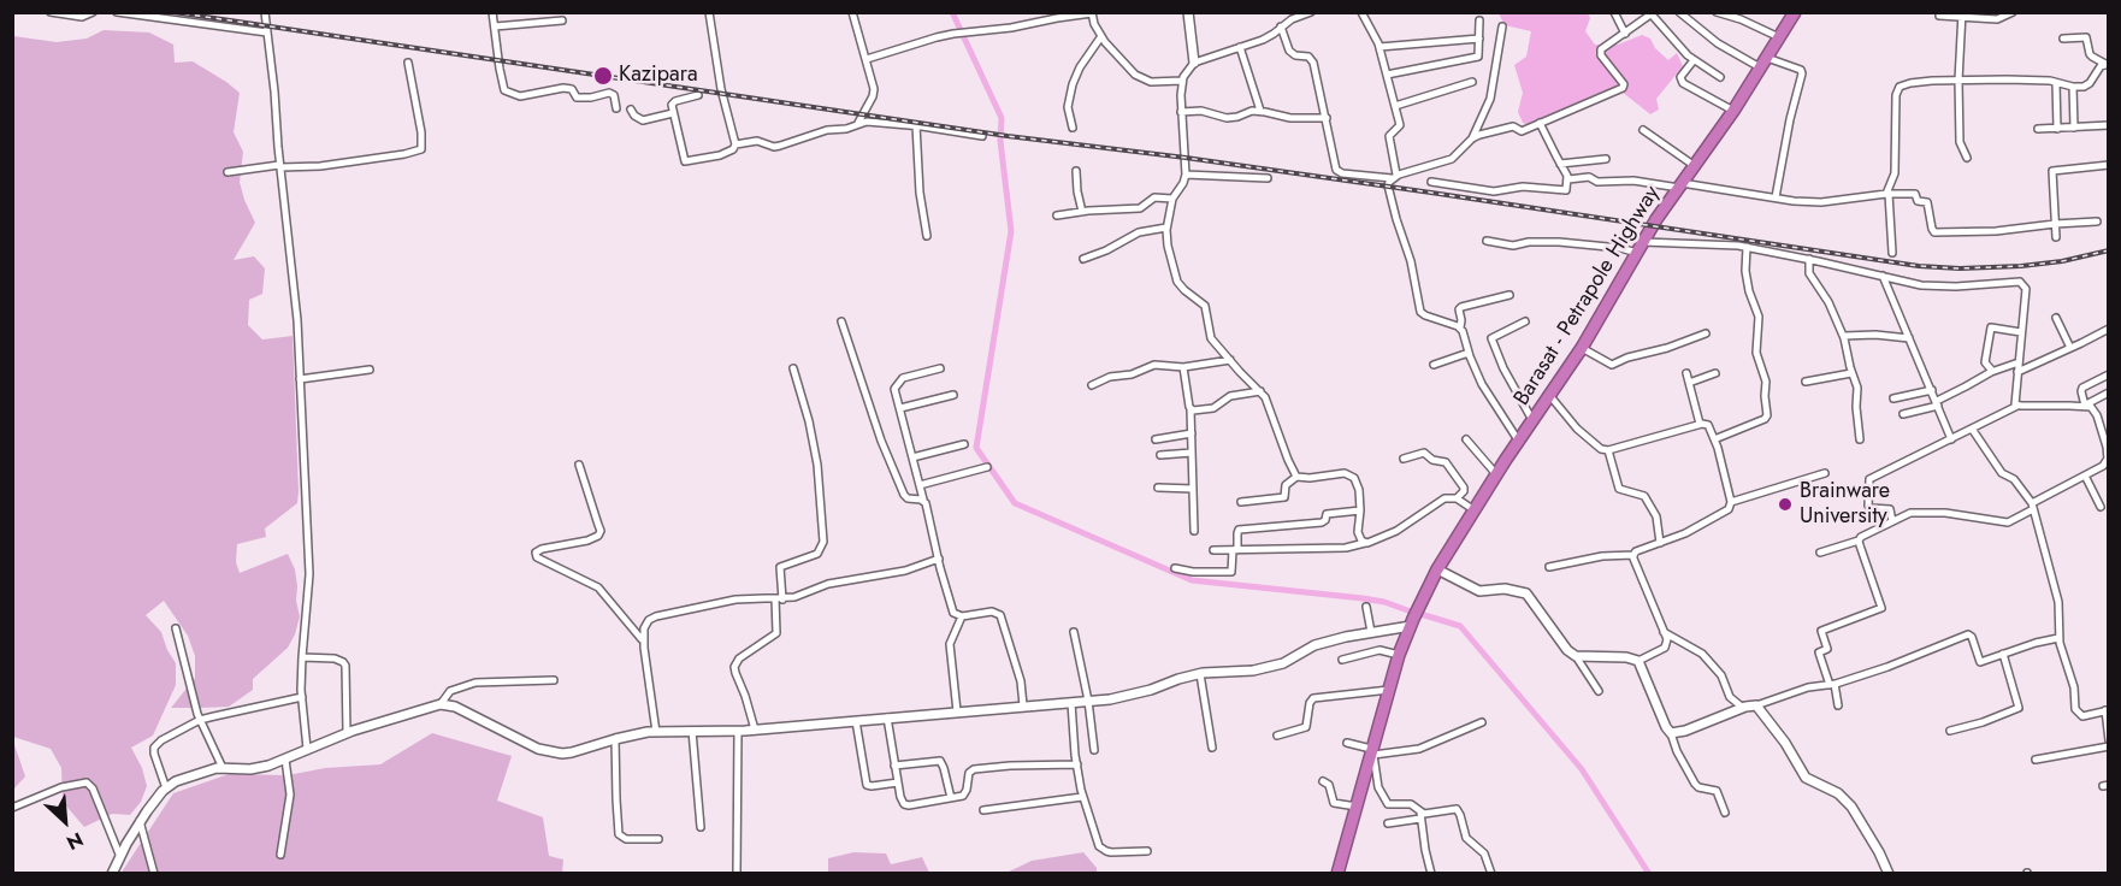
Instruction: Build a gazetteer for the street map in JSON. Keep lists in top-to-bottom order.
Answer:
{
  "streets": {
    "highway": ["Barasat - Petrapole Highway"]
  },
  "places": ["Kazipara", "Brainware University"],
  "north": "bottom right"
}
